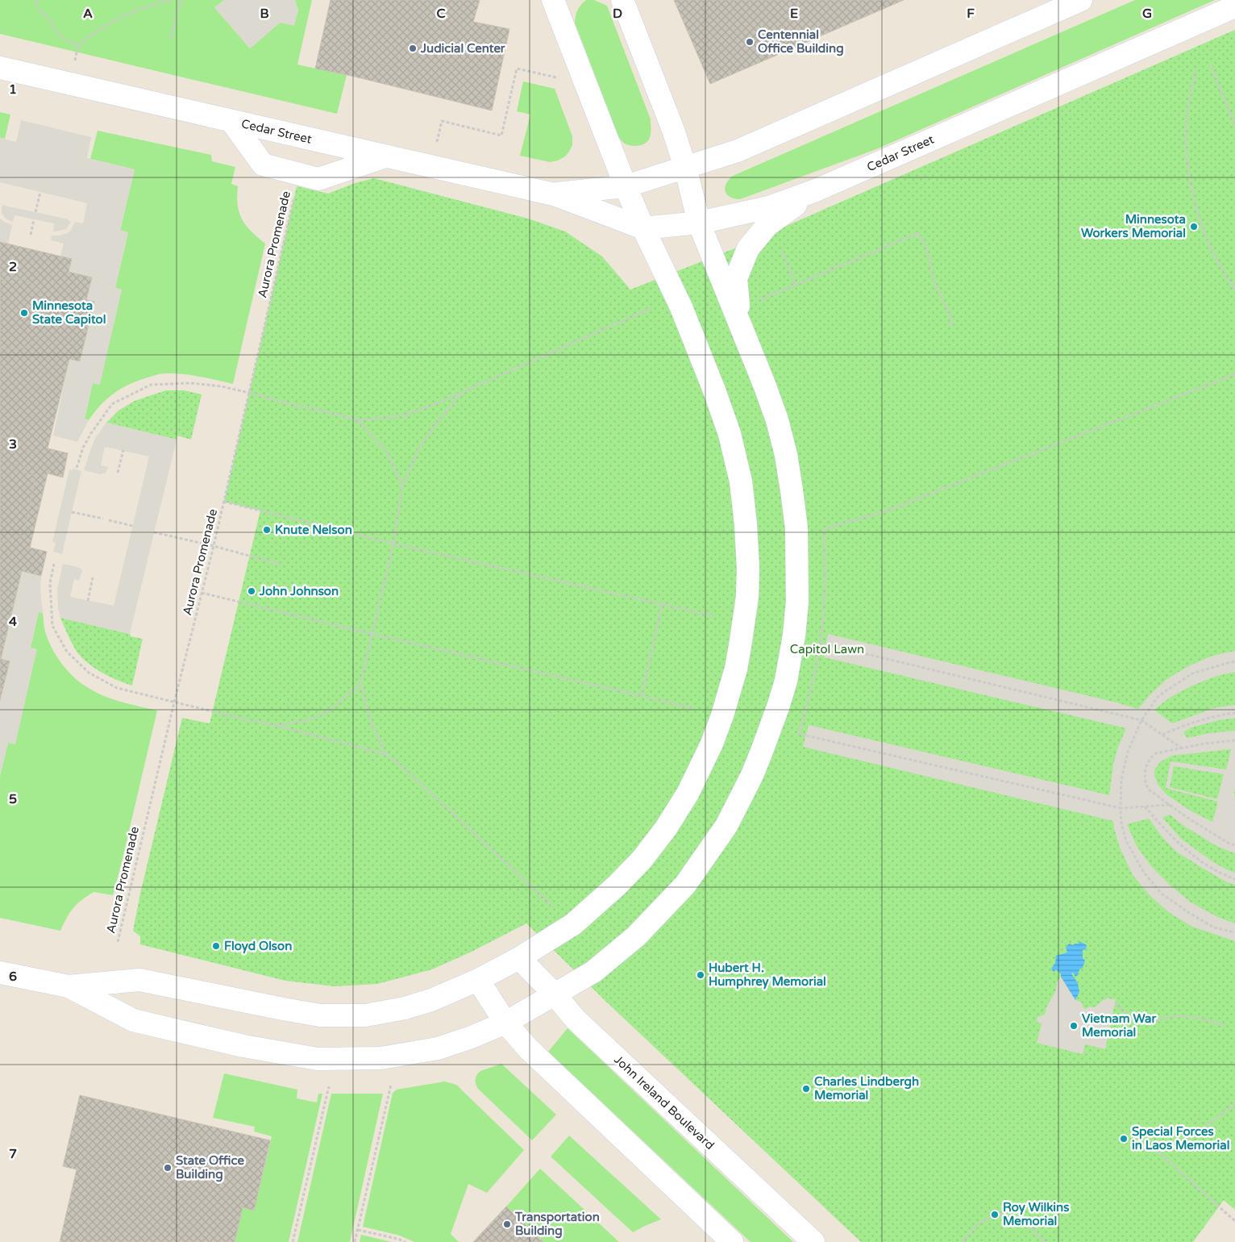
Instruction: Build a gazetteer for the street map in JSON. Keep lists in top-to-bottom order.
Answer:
{
  "streets": {
    "street": ["Cedar Street", "John Ireland Boulevard"],
    "path": ["Aurora Promenade"]
  },
  "parks": ["Capitol Lawn"],
  "places": [
    "Centennial Office Building",
    "Judicial Center",
    "Minnesota Workers Memorial",
    "Minnesota State Capitol",
    "Knute Nelson",
    "John Johnson",
    "Floyd Olson",
    "Hubert H. Humphrey Memorial",
    "Vietnam War Memorial",
    "Charles Lindbergh Memorial",
    "Special Forces in Laos Memorial",
    "State Office Building",
    "Roy Wilkins Memorial",
    "Transportation Building"
  ],
  "grid": {
    "columns": [
      "A",
      "B",
      "C",
      "D",
      "E",
      "F",
      "G"
    ],
    "rows": [
      "1",
      "2",
      "3",
      "4",
      "5",
      "6",
      "7"
    ]
  }
}
